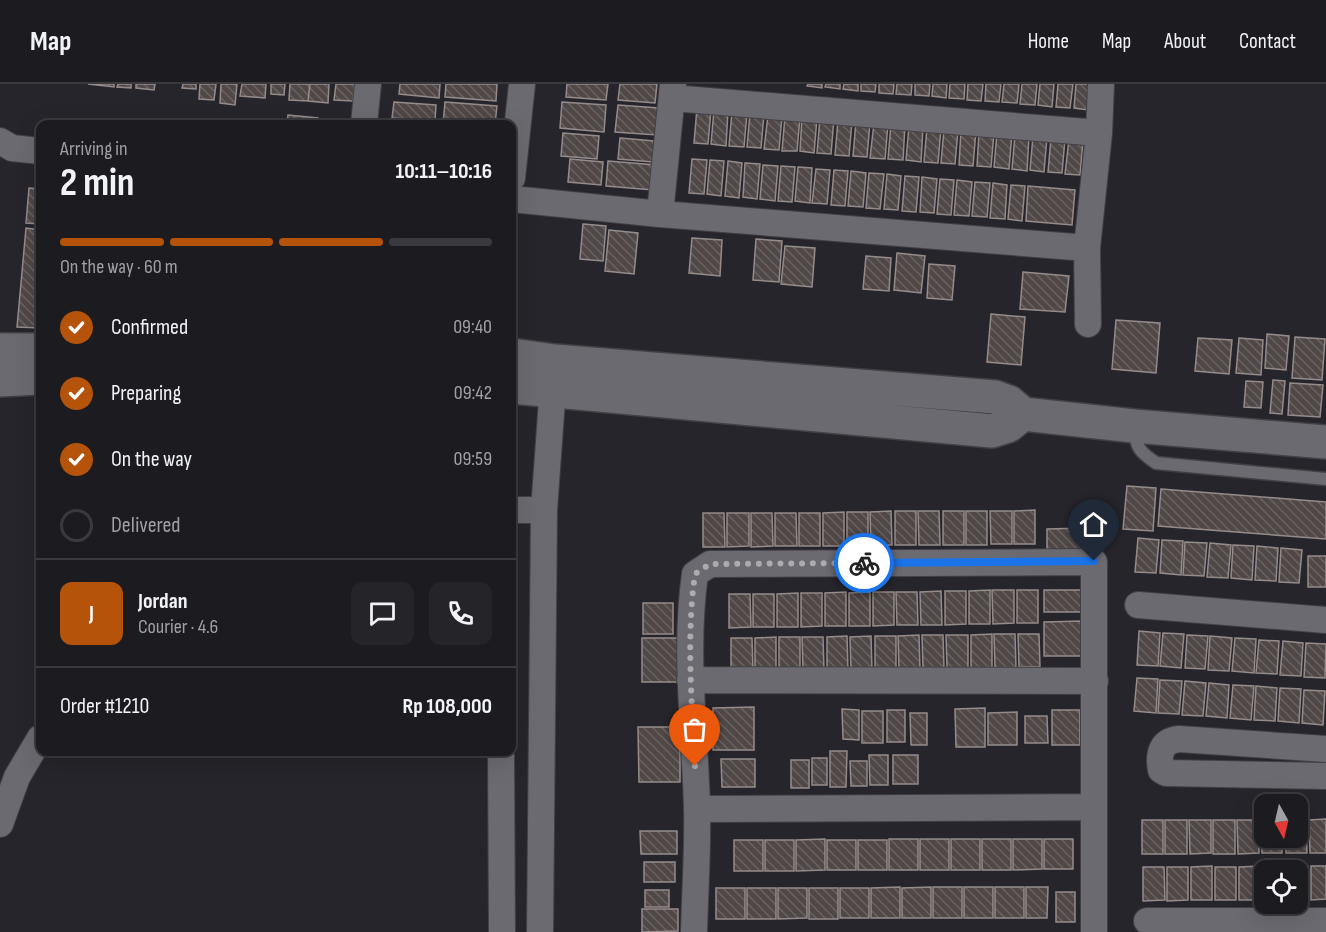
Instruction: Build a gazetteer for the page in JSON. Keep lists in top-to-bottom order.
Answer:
{
  "north": "bottom",
  "page": {
    "header": "Map",
    "nav": [
      "Home",
      "Map",
      "About",
      "Contact"
    ],
    "heading": ["2 min", "Arriving in", "10:11–10:16"],
    "panel": [
      "Jordan",
      "Courier · 4.6",
      "Order #1210",
      "Rp 108,000"
    ],
    "bar": "On the way · 60 m",
    "list": [
      ["Confirmed", "09:40"],
      ["Preparing", "09:42"],
      ["On the way", "09:59"],
      "Delivered"
    ],
    "round": "J"
  }
}
